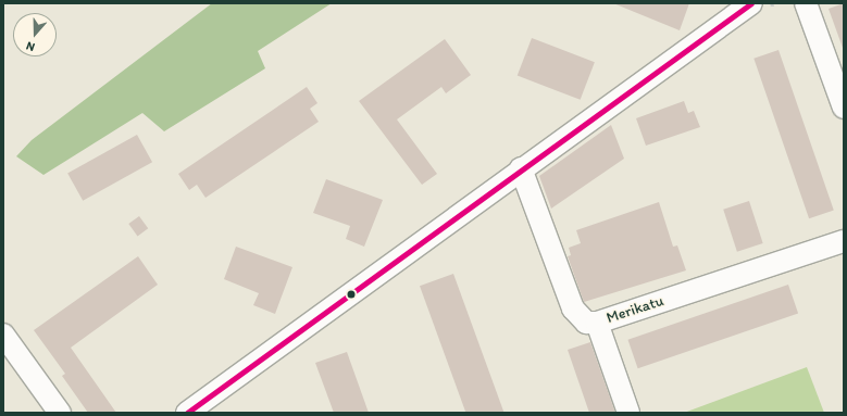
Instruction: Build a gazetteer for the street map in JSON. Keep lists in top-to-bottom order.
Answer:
{
  "streets": {
    "street": ["Merikatu"]
  },
  "north": "bottom"
}
